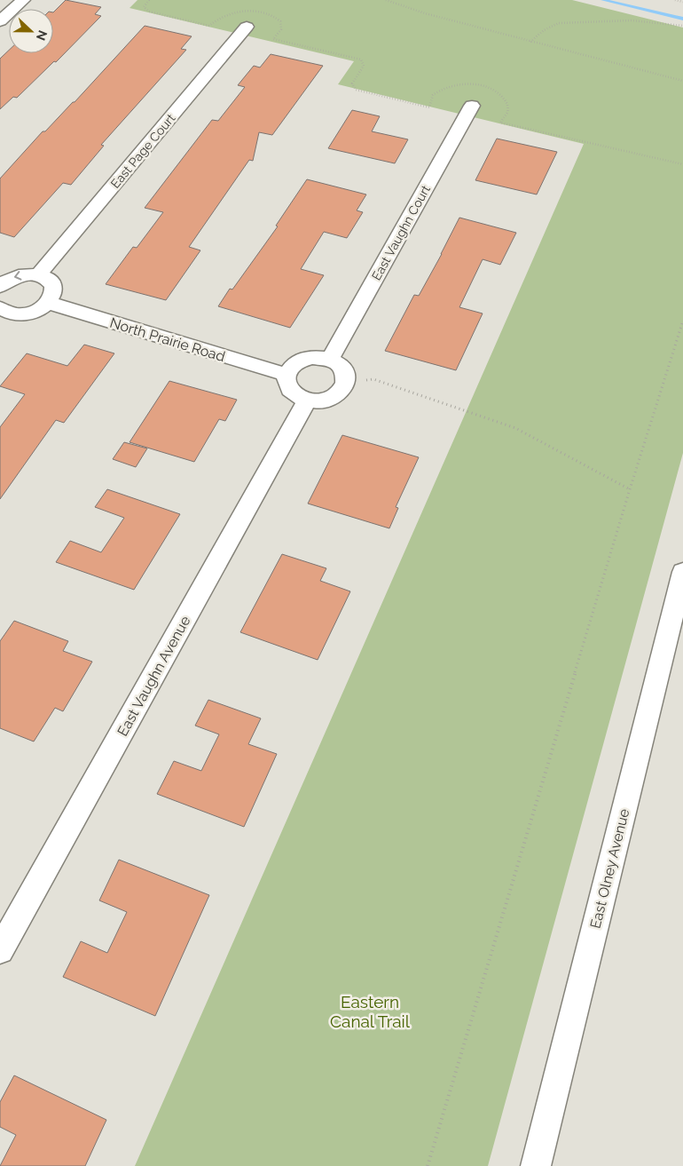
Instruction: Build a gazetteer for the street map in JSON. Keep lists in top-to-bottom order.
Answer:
{
  "streets": {
    "street": [
      "East Page Court",
      "East Vaughn Court",
      "North Prairie Road",
      "East Vaughn Avenue",
      "East Olney Avenue"
    ]
  },
  "crossings": [
    ["East Vaughn Court", "North Prairie Road"],
    ["East Vaughn Court", "East Vaughn Avenue"],
    ["North Prairie Road", "East Vaughn Avenue"]
  ],
  "parks": ["Eastern Canal Trail"],
  "north": "right"
}
